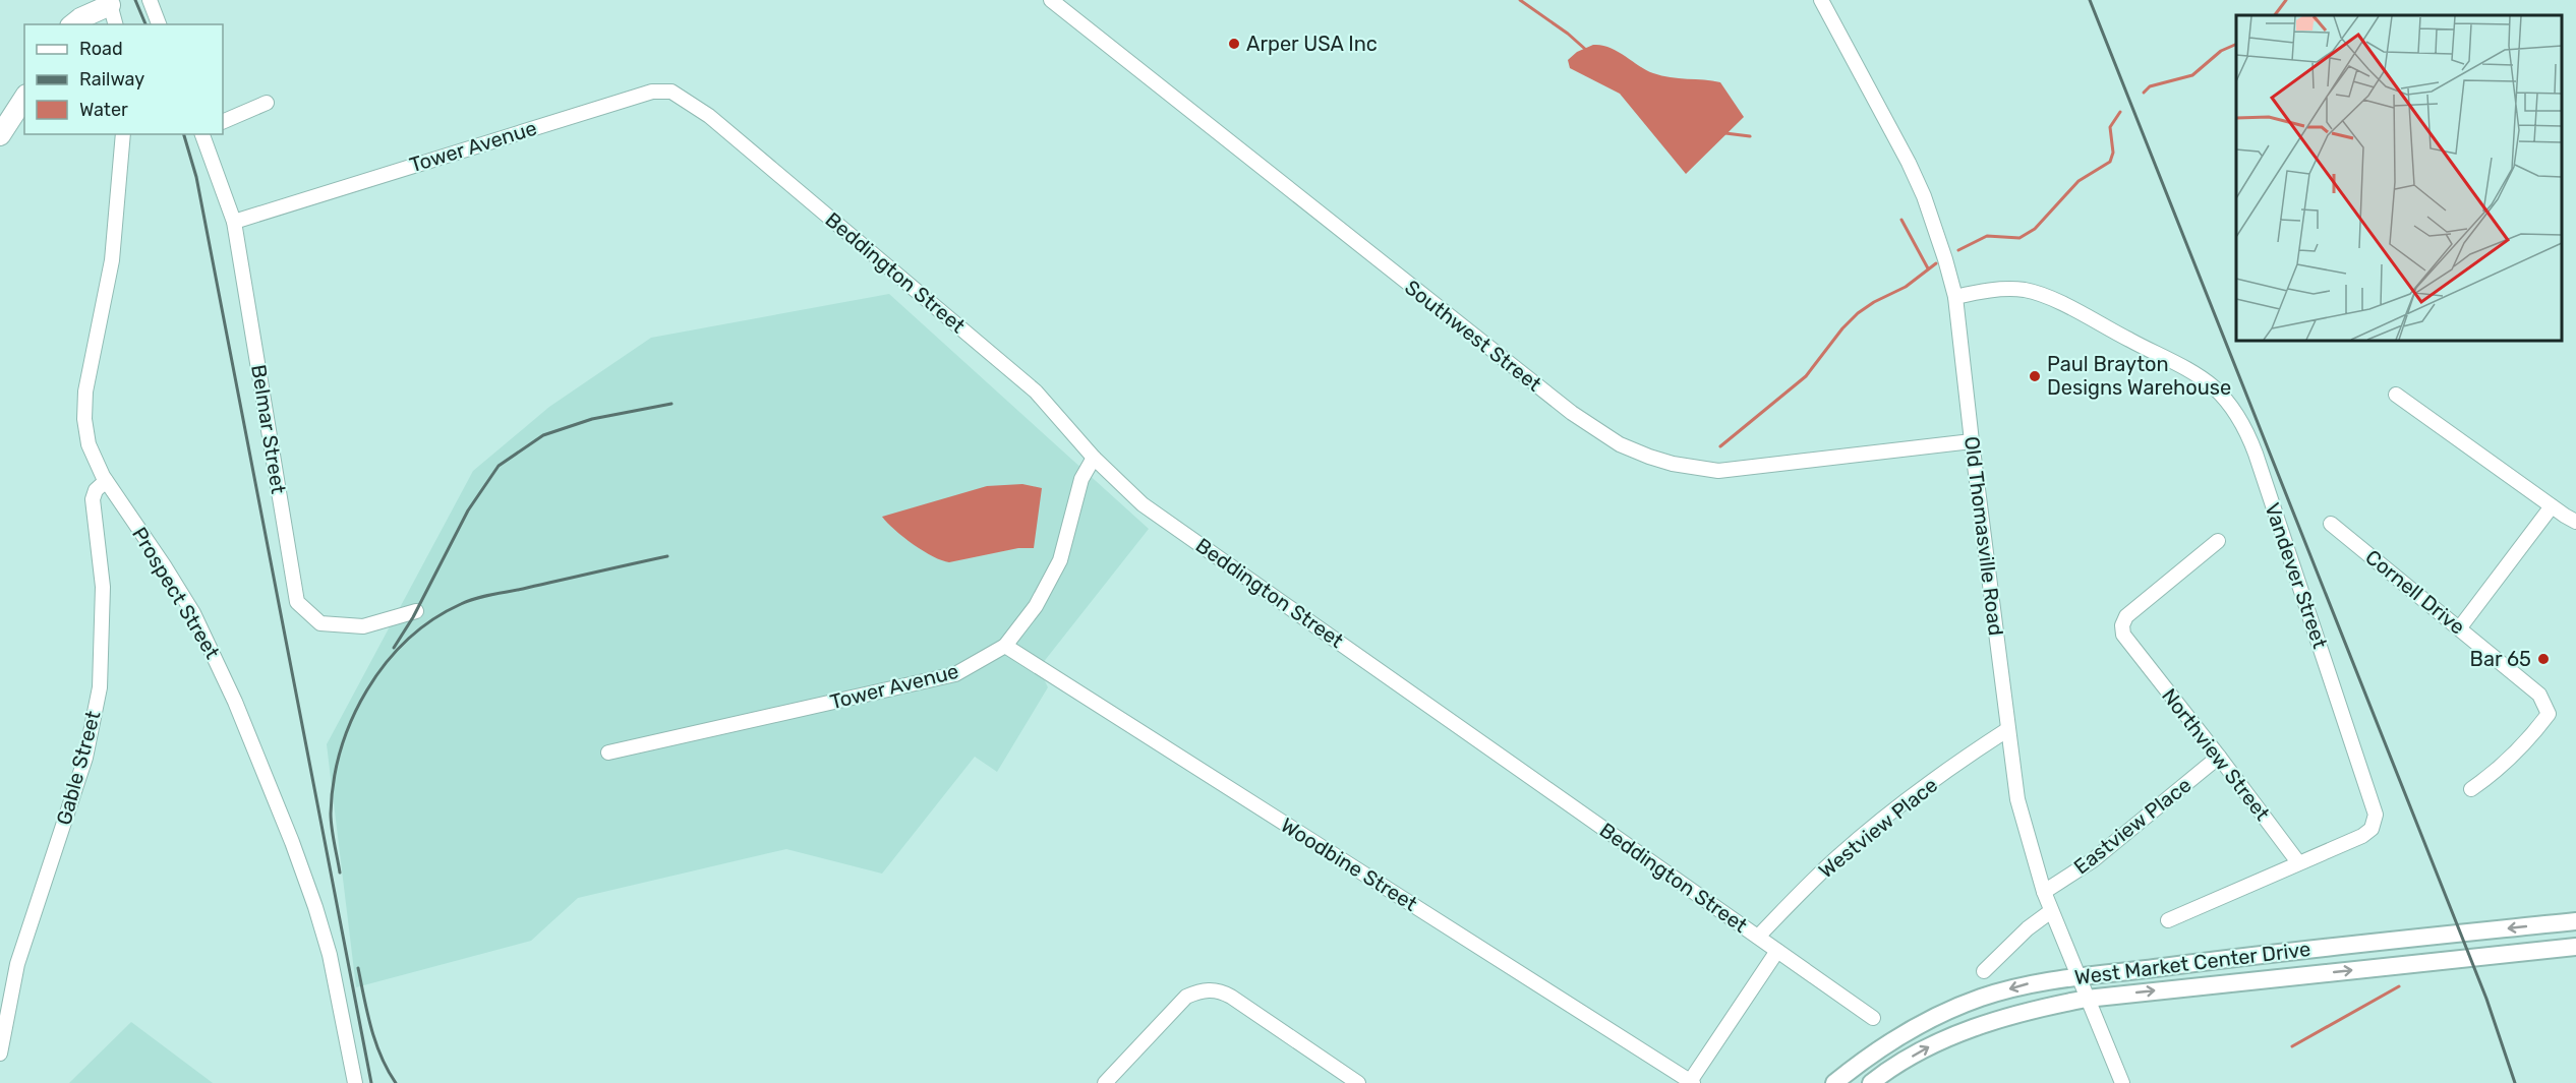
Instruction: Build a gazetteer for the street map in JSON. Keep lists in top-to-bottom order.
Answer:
{
  "streets": {
    "main road": ["West Market Center Drive"],
    "street": [
      "Tower Avenue",
      "Beddington Street",
      "Southwest Street",
      "Belmar Street",
      "Old Thomasville Road",
      "Vandever Street",
      "Cornell Drive",
      "Prospect Street",
      "Northview Street",
      "Gable Street",
      "Eastview Place",
      "Westview Place",
      "Woodbine Street"
    ]
  },
  "crossings": [
    ["Tower Avenue", "Beddington Street"],
    ["Tower Avenue", "Belmar Street"],
    ["Tower Avenue", "Woodbine Street"],
    ["Beddington Street", "Westview Place"],
    ["Southwest Street", "Old Thomasville Road"],
    ["Old Thomasville Road", "Vandever Street"],
    ["Old Thomasville Road", "Eastview Place"],
    ["Old Thomasville Road", "Westview Place"],
    ["Old Thomasville Road", "West Market Center Drive"],
    ["Vandever Street", "Northview Street"],
    ["Prospect Street", "Gable Street"],
    ["Northview Street", "Eastview Place"]
  ],
  "places": ["Arper USA Inc", "Paul Brayton Designs Warehouse", "Bar 65"],
  "legend": ["Road", "Railway", "Water"]
}
